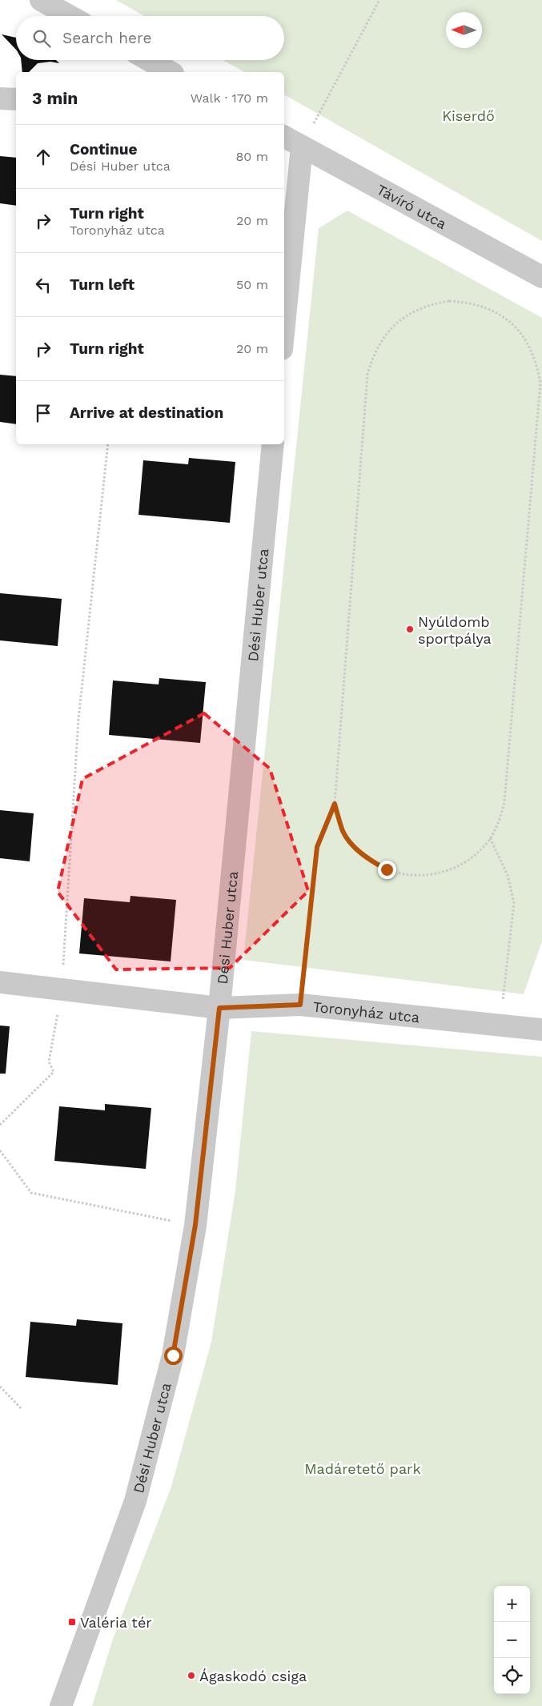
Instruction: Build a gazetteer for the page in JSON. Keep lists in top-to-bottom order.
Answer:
{
  "streets": {
    "street": ["Távíró utca", "Dési Huber utca", "Toronyház utca"]
  },
  "crossings": [
    ["Dési Huber utca", "Toronyház utca"]
  ],
  "parks": ["Kiserdő", "Madáretető park"],
  "places": {
    "other": ["Nyúldomb sportpálya", "Ágaskodó csiga"],
    "transit": ["Valéria tér"]
  },
  "north": "left",
  "page": {
    "search": "Search here",
    "heading": ["3 min", "Walk · 170 m"],
    "list": [
      ["Continue", "Dési Huber utca", "80 m"],
      ["Turn right", "Toronyház utca", "20 m"],
      ["Turn left", "50 m"],
      ["Turn right", "20 m"],
      "Arrive at destination"
    ],
    "map_buttons": ["+", "−"]
  }
}
